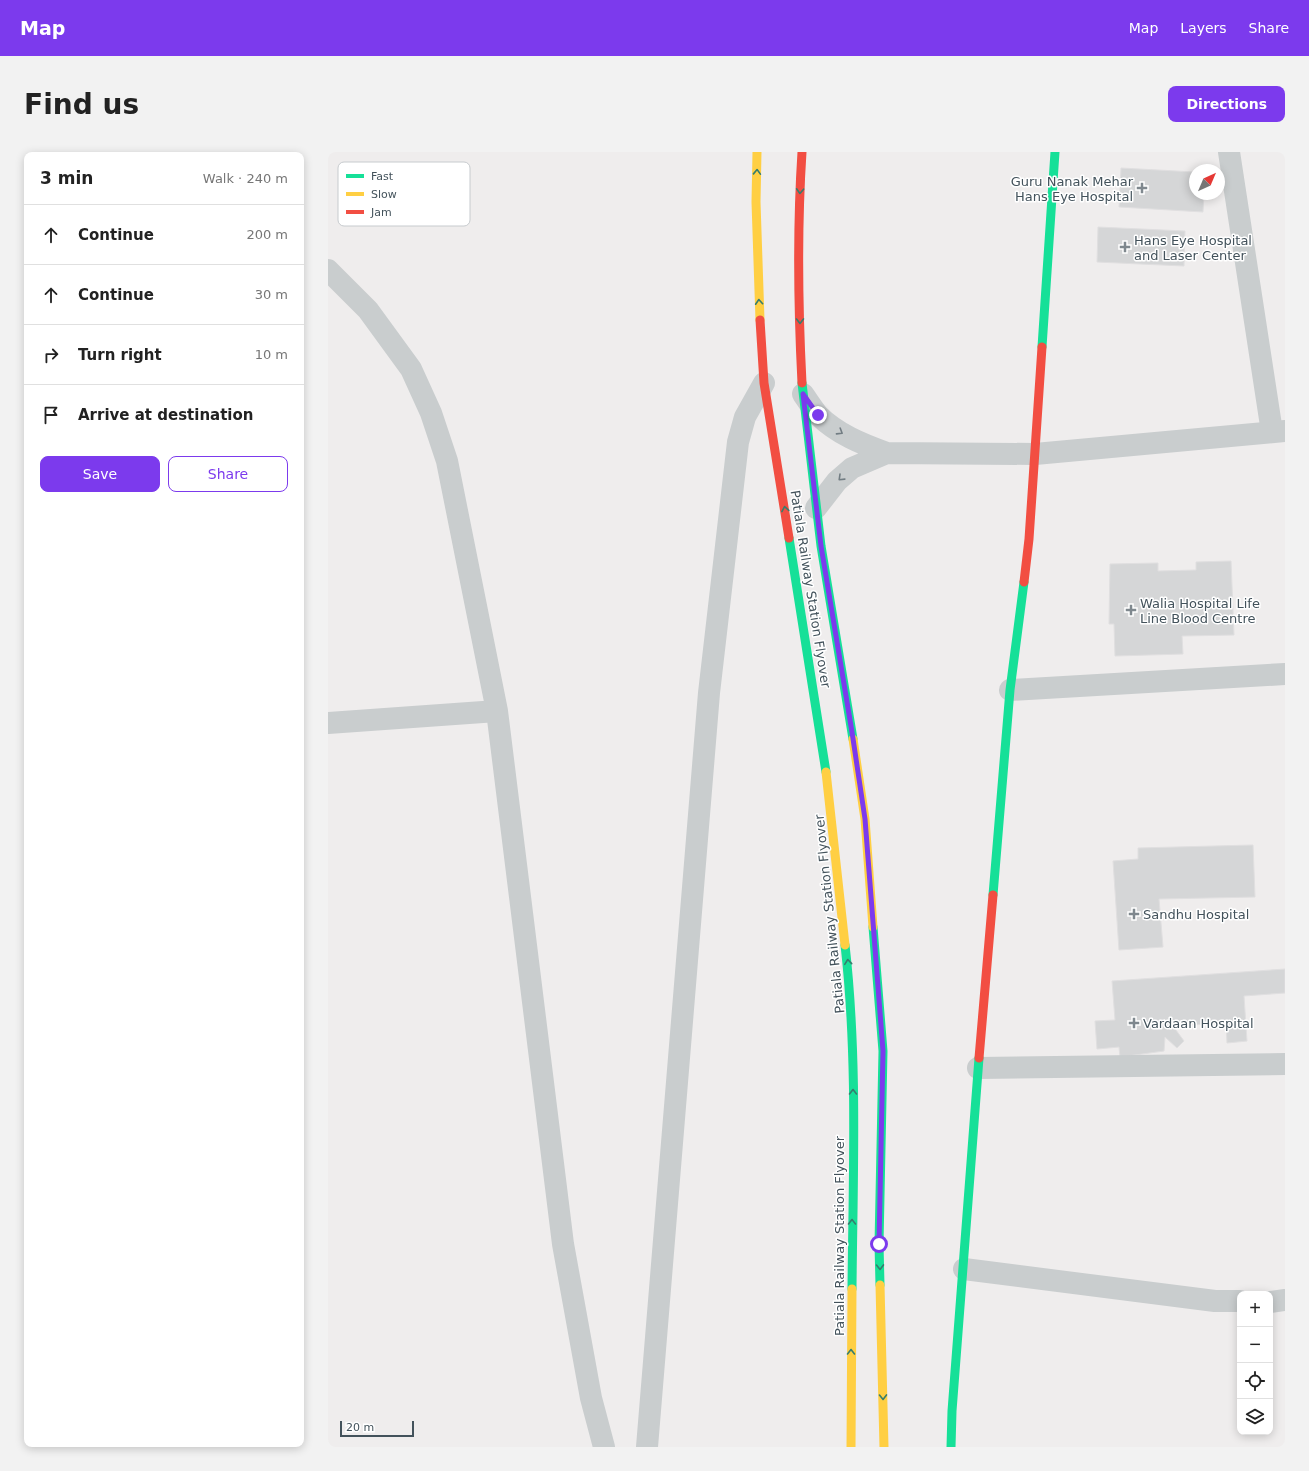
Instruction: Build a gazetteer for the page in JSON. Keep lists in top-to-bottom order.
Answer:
{
  "streets": {
    "main road": ["Patiala Railway Station Flyover"]
  },
  "places": {
    "health": [
      "Guru Nanak Mehar Hans Eye Hospital",
      "Hans Eye Hospital and Laser Center",
      "Walia Hospital Life Line Blood Centre",
      "Sandhu Hospital",
      "Vardaan Hospital"
    ]
  },
  "legend": ["Fast", "Slow", "Jam"],
  "scale_bar": "20 m",
  "north": "top right",
  "page": {
    "header": "Map",
    "nav": ["Map", "Layers", "Share"],
    "buttons": [
      "Directions",
      ["Save", "Share"]
    ],
    "title": "Find us",
    "heading": ["3 min", "Walk · 240 m"],
    "list": [
      ["Continue", "200 m"],
      ["Continue", "30 m"],
      ["Turn right", "10 m"],
      "Arrive at destination"
    ],
    "map_buttons": ["+", "−"],
    "scale": "20 m"
  }
}
